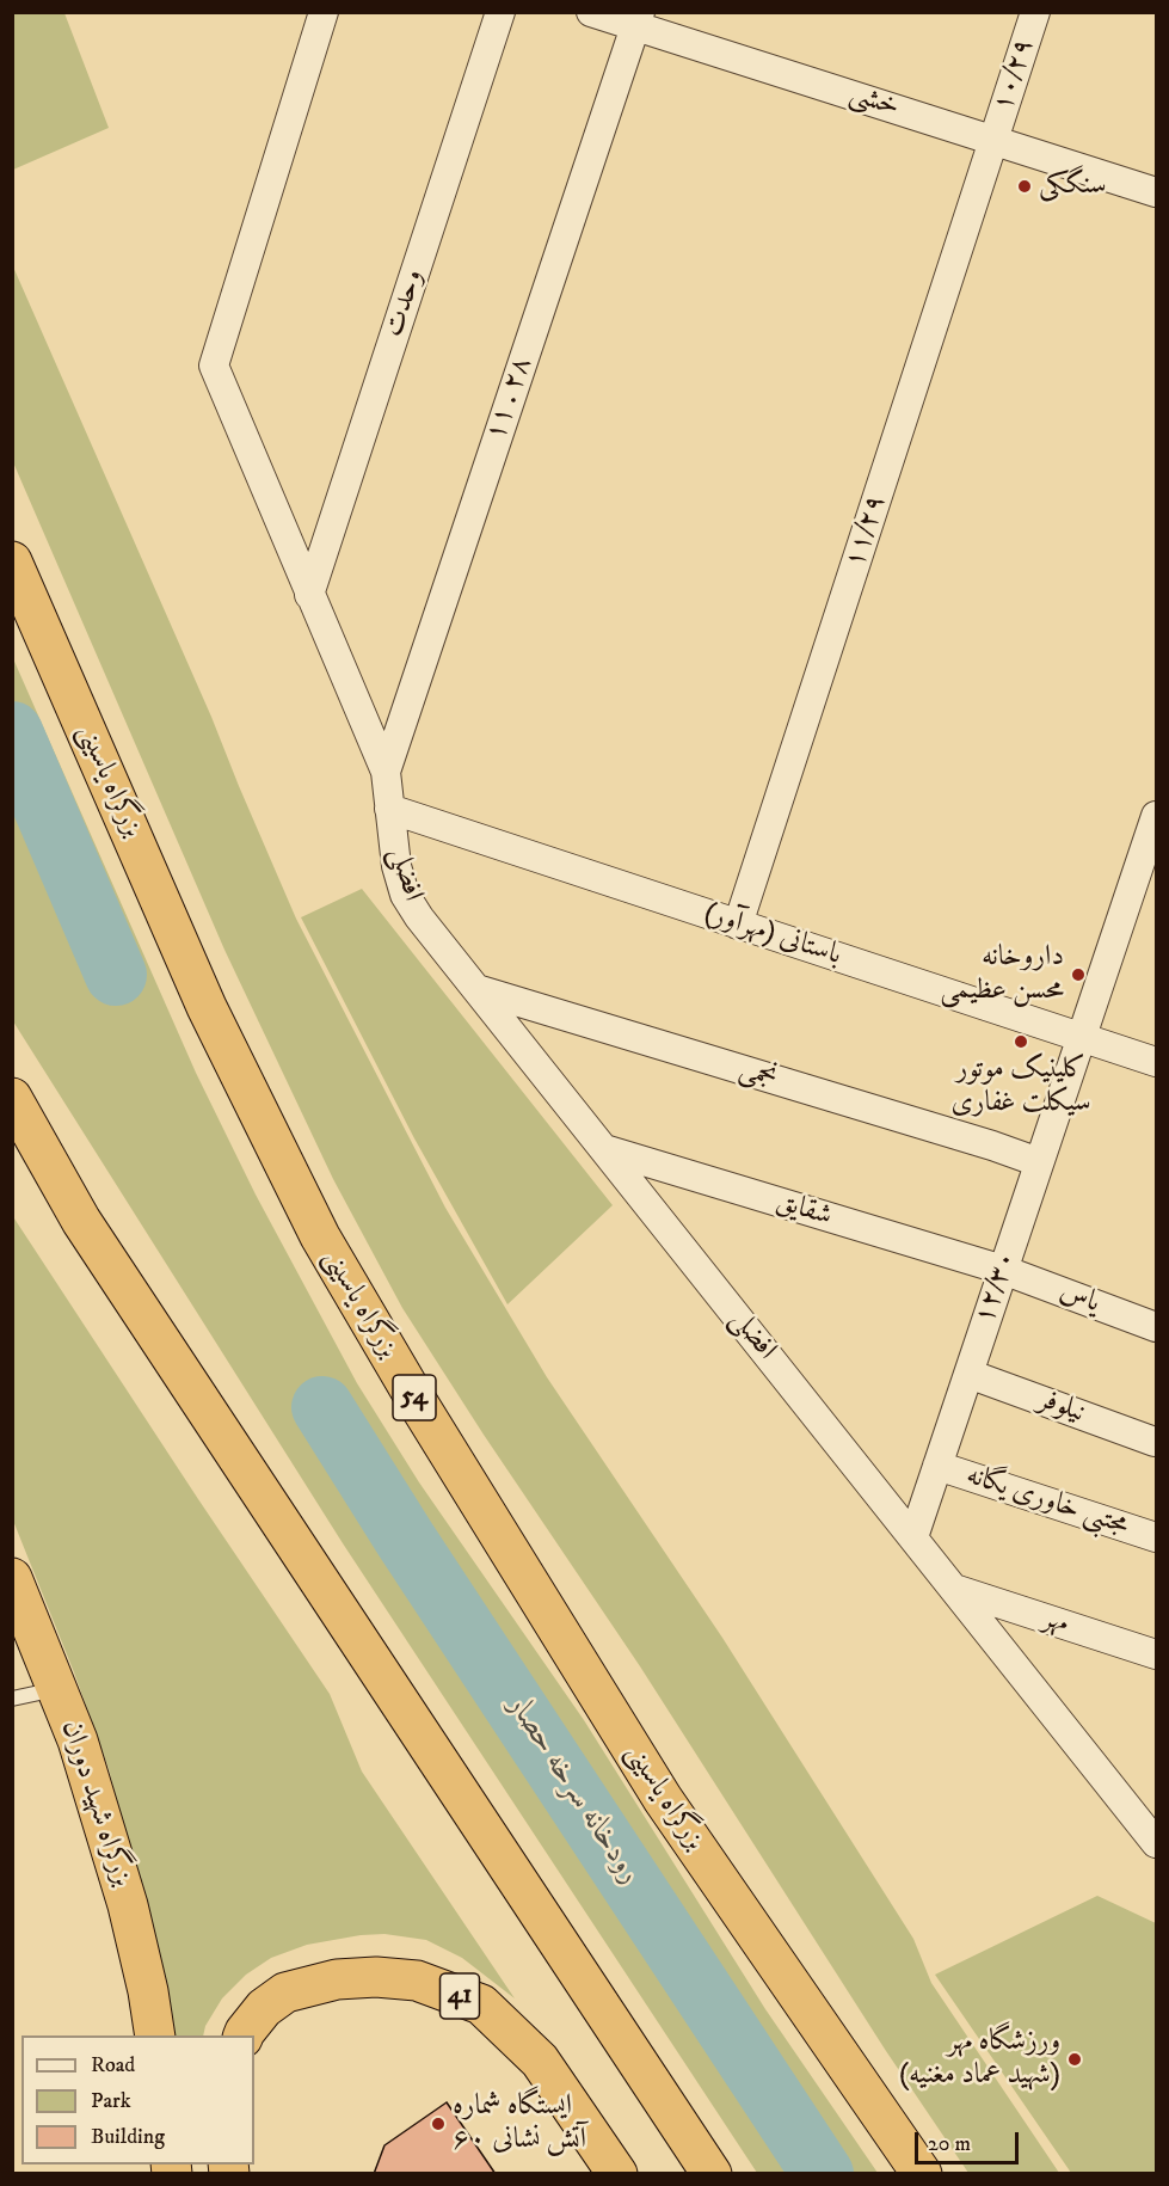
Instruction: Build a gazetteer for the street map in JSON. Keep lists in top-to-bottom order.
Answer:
{
  "streets": {
    "highway": [
      "بزرگراه یاسینی",
      "54",
      "بزرگراه شهید دوران",
      "41"
    ],
    "street": [
      "۱۰/۲۹",
      "خشی",
      "وحدت",
      "۱۱ . ۲۸",
      "۱۱/۲۹",
      "افضلی",
      "باستانی (مهرآور)",
      "نجمی",
      "شقایق",
      "۱۲/۳۰",
      "یاس",
      "نیلوفر",
      "مجتبی خاوری یگانه",
      "مهر"
    ]
  },
  "crossings": [
    ["۱۰/۲۹", "خشی"],
    ["۱۰/۲۹", "۱۱/۲۹"],
    ["خشی", "۱۱ . ۲۸"],
    ["خشی", "۱۱/۲۹"],
    ["۱۱ . ۲۸", "افضلی"],
    ["۱۱/۲۹", "باستانی (مهرآور)"],
    ["افضلی", "باستانی (مهرآور)"],
    ["افضلی", "نجمی"],
    ["افضلی", "شقایق"],
    ["افضلی", "۱۲/۳۰"],
    ["افضلی", "مهر"],
    ["باستانی (مهرآور)", "۱۲/۳۰"],
    ["نجمی", "۱۲/۳۰"],
    ["شقایق", "۱۲/۳۰"],
    ["شقایق", "یاس"],
    ["۱۲/۳۰", "یاس"],
    ["۱۲/۳۰", "نیلوفر"],
    ["۱۲/۳۰", "مجتبی خاوری یگانه"]
  ],
  "water": ["رودخانه سرخه حصار"],
  "places": [
    "سنگکی",
    "داروخانه محسن عظیمی",
    "کلینیک موتور سیکلت غفاری",
    "ورزشگاه مهر (شهید عماد مغنیه)",
    "ایستگاه شماره ۶۰ آتش نشانی"
  ],
  "legend": ["Road", "Park", "Building"],
  "scale_bar": "20 m"
}
